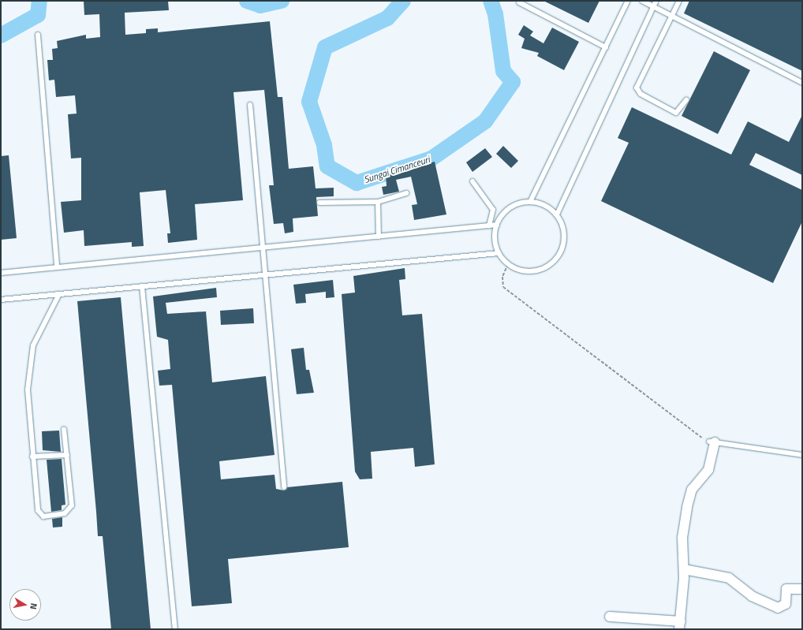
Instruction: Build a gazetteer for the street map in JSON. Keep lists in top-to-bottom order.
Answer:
{
  "water": ["Sungai Cimanceuri"],
  "north": "right"
}
